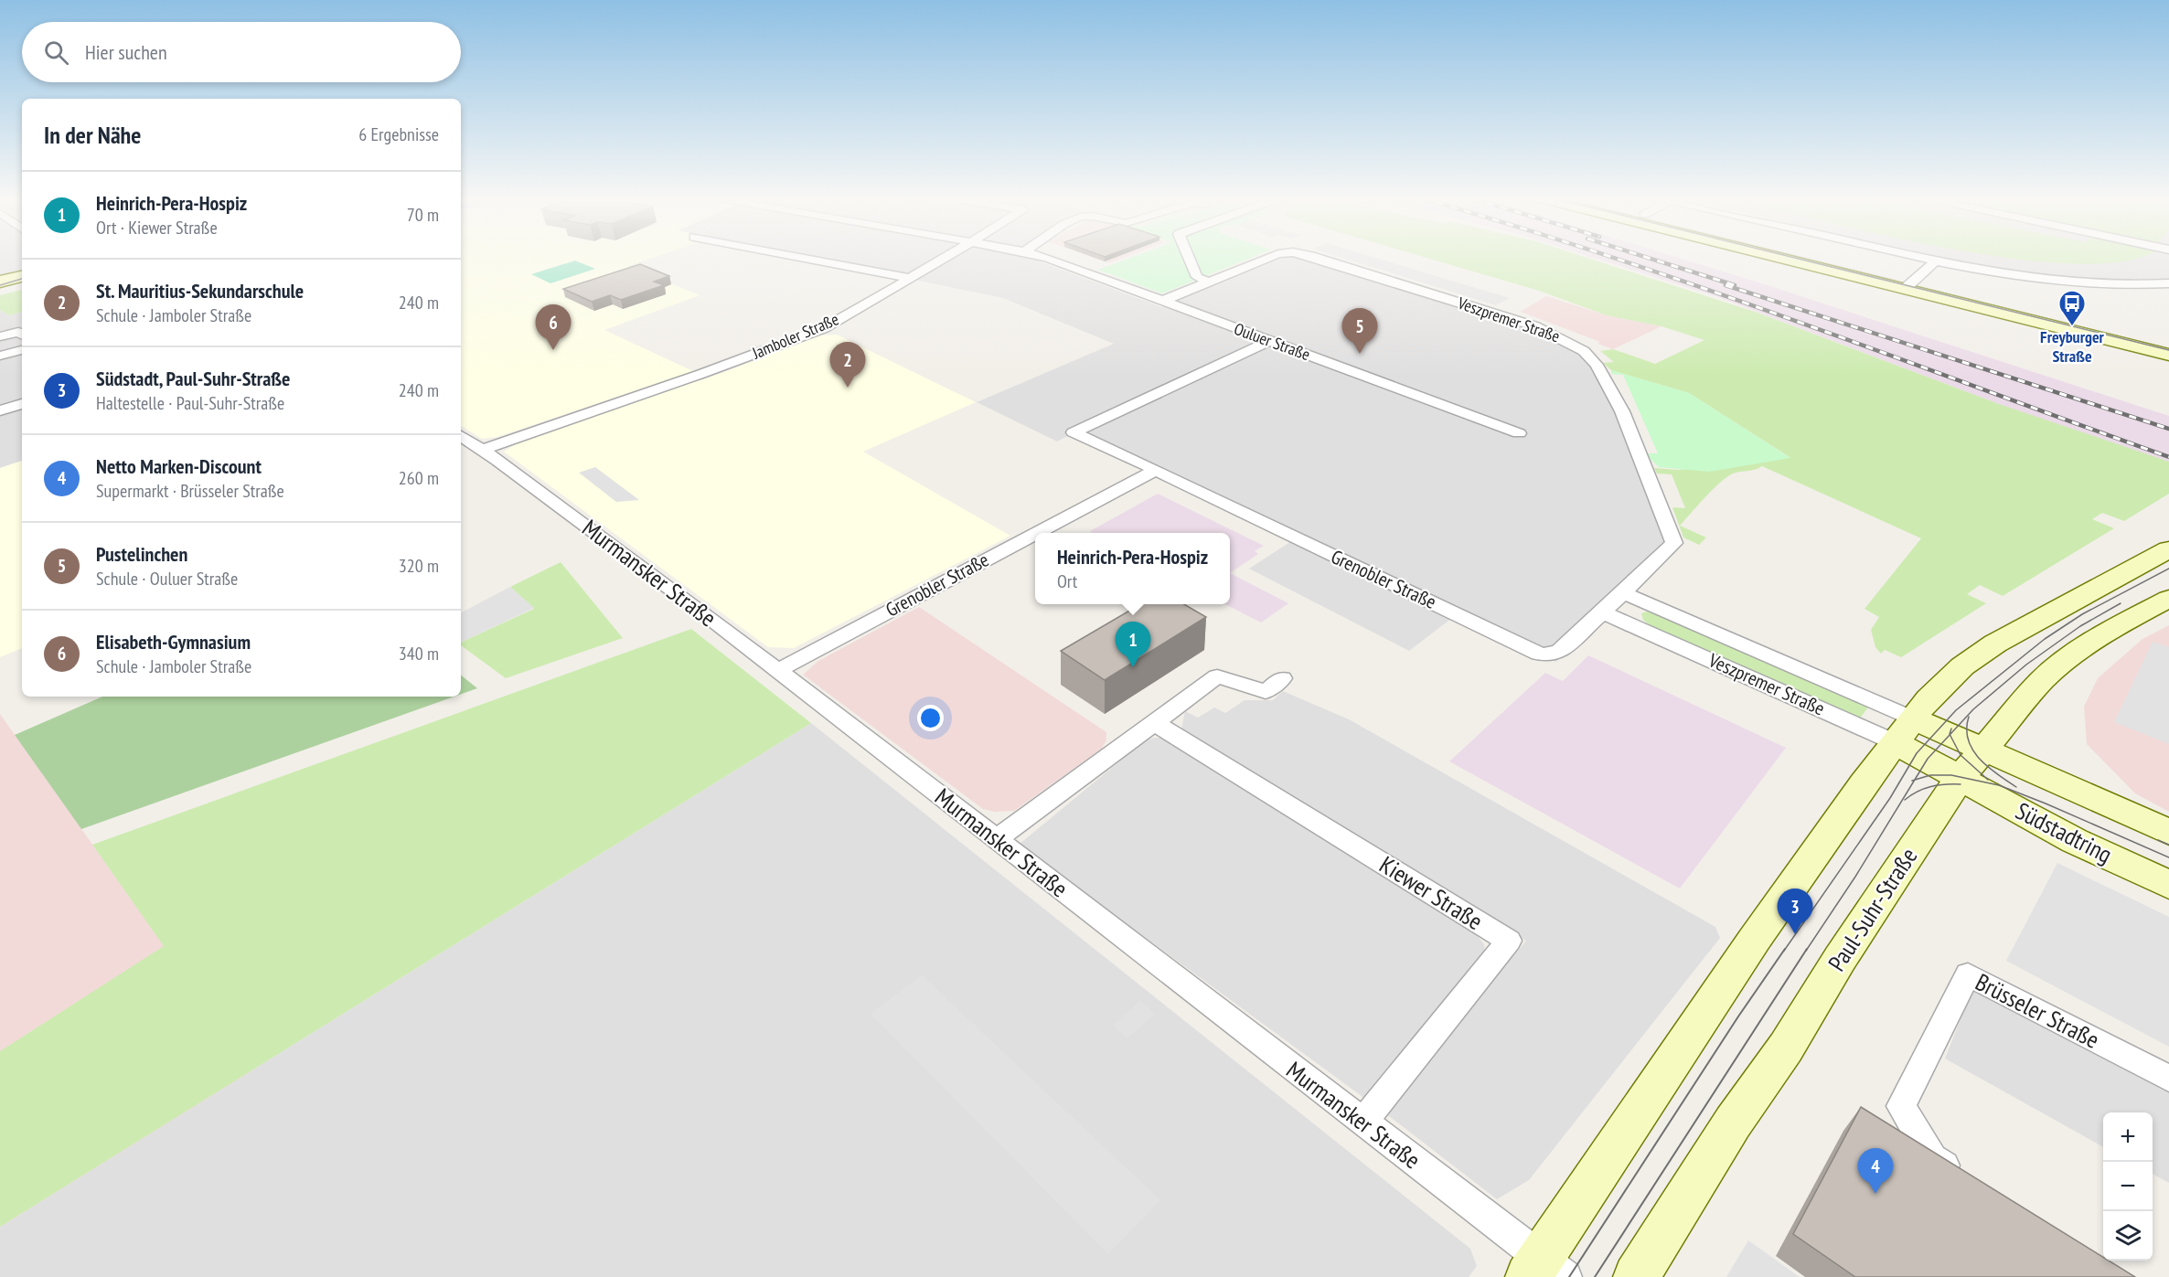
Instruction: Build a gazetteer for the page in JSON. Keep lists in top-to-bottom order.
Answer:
{
  "streets": {
    "street": [
      "Veszpremer Straße",
      "Jamboler Straße",
      "Ouluer Straße",
      "Murmansker Straße",
      "Grenobler Straße",
      "Südstadtring",
      "Kiewer Straße",
      "Paul-Suhr-Straße",
      "Brüsseler Straße"
    ]
  },
  "crossings": [
    ["Veszpremer Straße", "Ouluer Straße"],
    ["Veszpremer Straße", "Grenobler Straße"],
    ["Veszpremer Straße", "Südstadtring"],
    ["Jamboler Straße", "Murmansker Straße"],
    ["Ouluer Straße", "Grenobler Straße"],
    ["Murmansker Straße", "Grenobler Straße"],
    ["Murmansker Straße", "Kiewer Straße"],
    ["Südstadtring", "Paul-Suhr-Straße"]
  ],
  "places": {
    "bus stop": ["Freyburger Straße"]
  },
  "page": {
    "search": "Hier suchen",
    "heading": ["In der Nähe", "6 Ergebnisse"],
    "list": [
      {
        "mark": "1",
        "name": "Heinrich-Pera-Hospiz",
        "note": "Ort · Kiewer Straße",
        "value": "70 m"
      },
      {
        "mark": "2",
        "name": "St. Mauritius-Sekundarschule",
        "note": "Schule · Jamboler Straße",
        "value": "240 m"
      },
      {
        "mark": "3",
        "name": "Südstadt, Paul-Suhr-Straße",
        "note": "Haltestelle · Paul-Suhr-Straße",
        "value": "240 m"
      },
      {
        "mark": "4",
        "name": "Netto Marken-Discount",
        "note": "Supermarkt · Brüsseler Straße",
        "value": "260 m"
      },
      {
        "mark": "5",
        "name": "Pustelinchen",
        "note": "Schule · Ouluer Straße",
        "value": "320 m"
      },
      {
        "mark": "6",
        "name": "Elisabeth-Gymnasium",
        "note": "Schule · Jamboler Straße",
        "value": "340 m"
      }
    ],
    "pins": [
      "6",
      "5",
      "2",
      "1",
      "3",
      "4"
    ],
    "popup": ["Heinrich-Pera-Hospiz", "Ort"],
    "map_buttons": ["+", "−"]
  }
}
